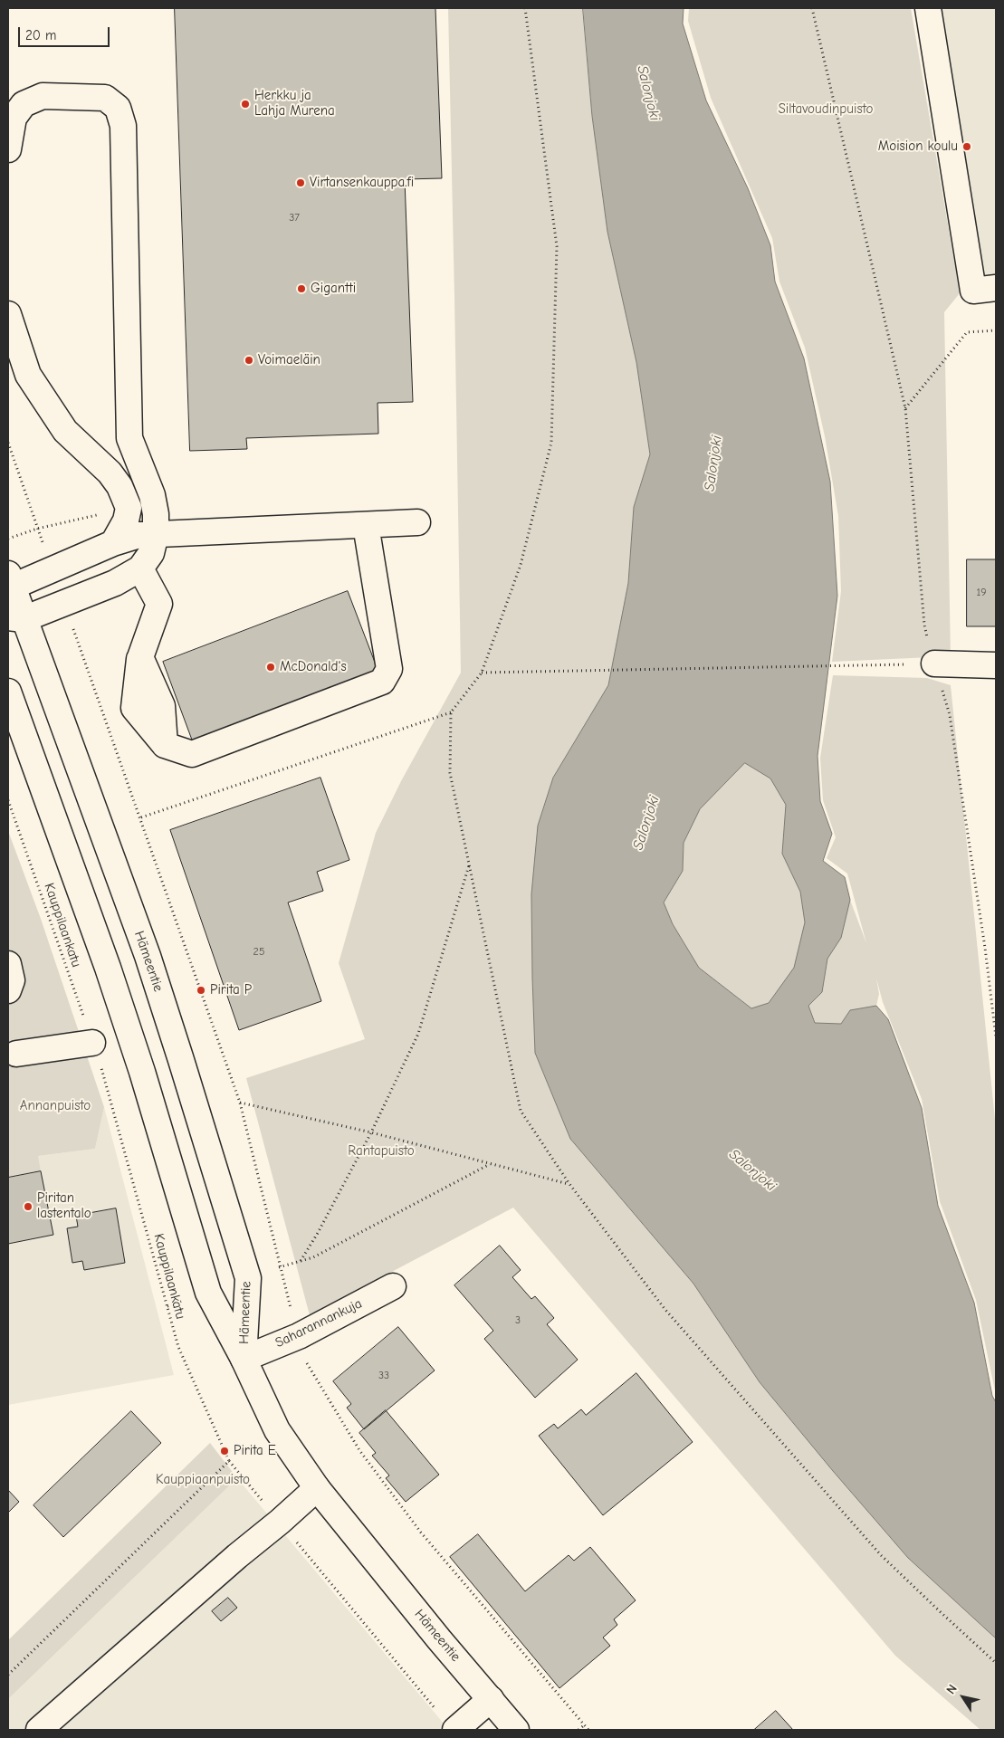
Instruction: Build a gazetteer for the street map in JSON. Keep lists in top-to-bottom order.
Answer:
{
  "streets": {
    "main road": ["Hämeentie", "Saharannankuja"],
    "path": ["Kauppilaankatu"]
  },
  "crossings": [
    ["Hämeentie", "Saharannankuja"]
  ],
  "water": ["Salonjoki"],
  "parks": [
    "Siltavoudinpuisto",
    "Annanpuisto",
    "Rantapuisto",
    "Kauppiaanpuisto"
  ],
  "places": [
    "Herkku ja Lahja Murena",
    "Moision koulu",
    "Virtansenkauppa.fi",
    "Gigantti",
    "Voimaeläin",
    "McDonald's",
    "Pirita P",
    "Piritan lastentalo",
    "Pirita E"
  ],
  "house_numbers": [
    "37",
    "19",
    "25",
    "3",
    "33"
  ],
  "scale_bar": "20 m",
  "north": "top left"
}
